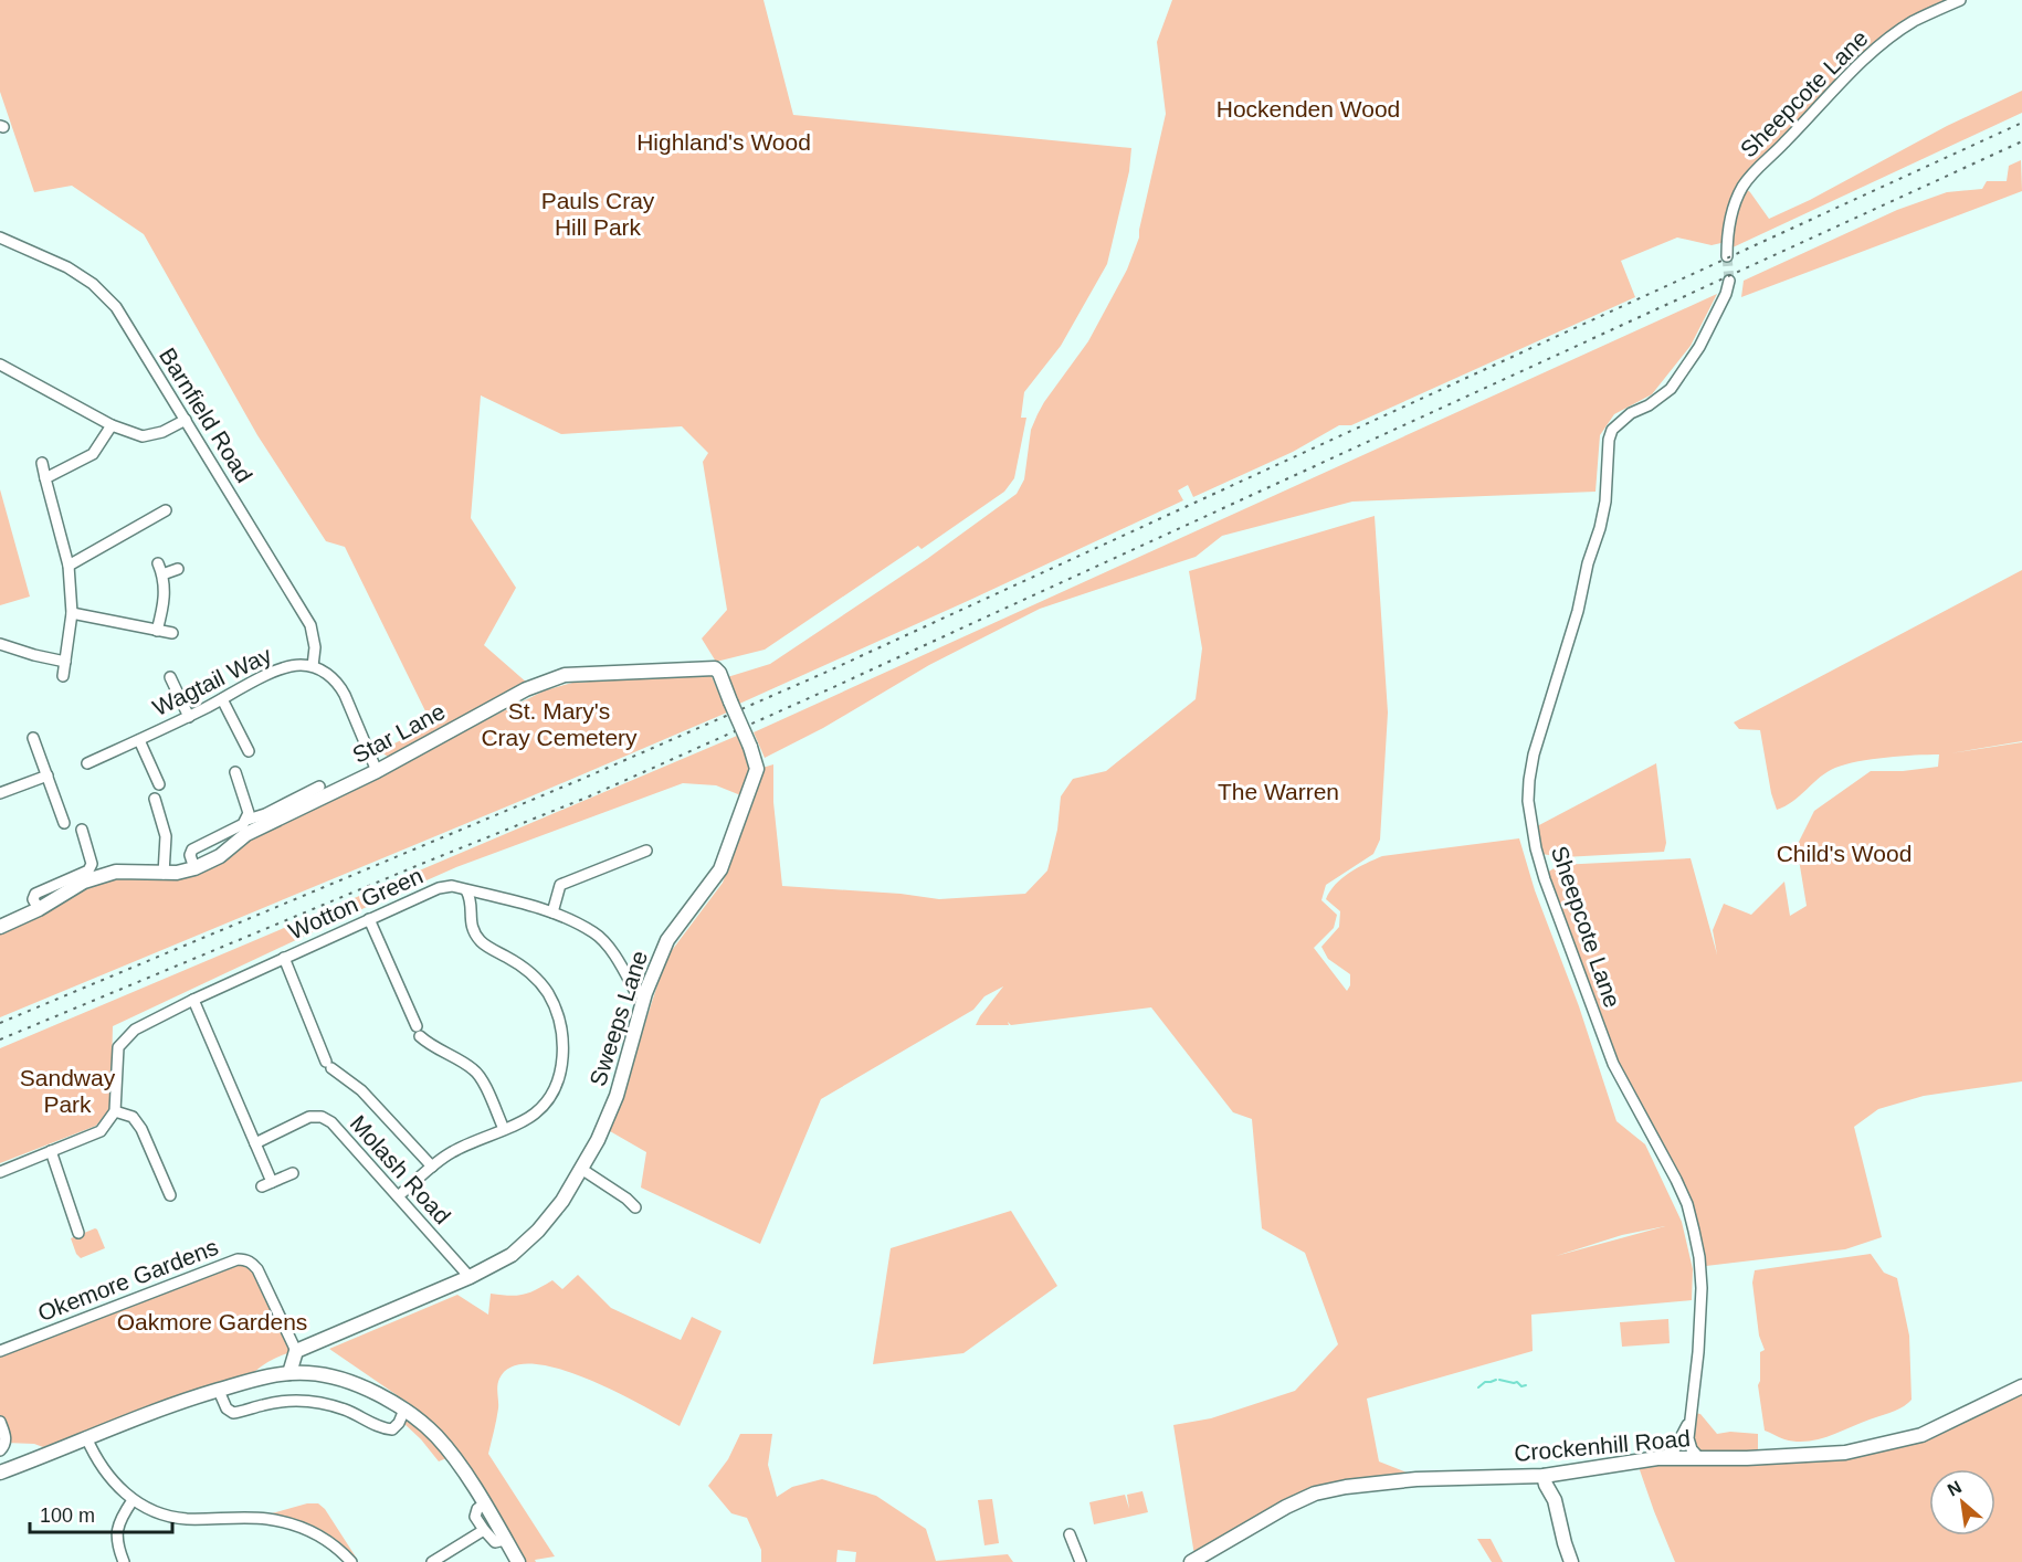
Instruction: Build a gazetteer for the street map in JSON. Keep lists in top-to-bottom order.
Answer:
{
  "streets": {
    "street": [
      "Sheepcote Lane",
      "Barnfield Road",
      "Wagtail Way",
      "Star Lane",
      "Wotton Green",
      "Sweeps Lane",
      "Molash Road",
      "Okemore Gardens",
      "Crockenhill Road"
    ]
  },
  "crossings": [
    ["Sheepcote Lane", "Crockenhill Road"],
    ["Barnfield Road", "Wagtail Way"],
    ["Star Lane", "Sweeps Lane"],
    ["Wotton Green", "Sweeps Lane"],
    ["Sweeps Lane", "Molash Road"],
    ["Sweeps Lane", "Okemore Gardens"]
  ],
  "parks": [
    "Hockenden Wood",
    "Highland's Wood",
    "Pauls Cray Hill Park",
    "St. Mary's Cray Cemetery",
    "The Warren",
    "Child's Wood",
    "Sandway Park",
    "Oakmore Gardens"
  ],
  "scale_bar": "100 m",
  "north": "top left"
}
